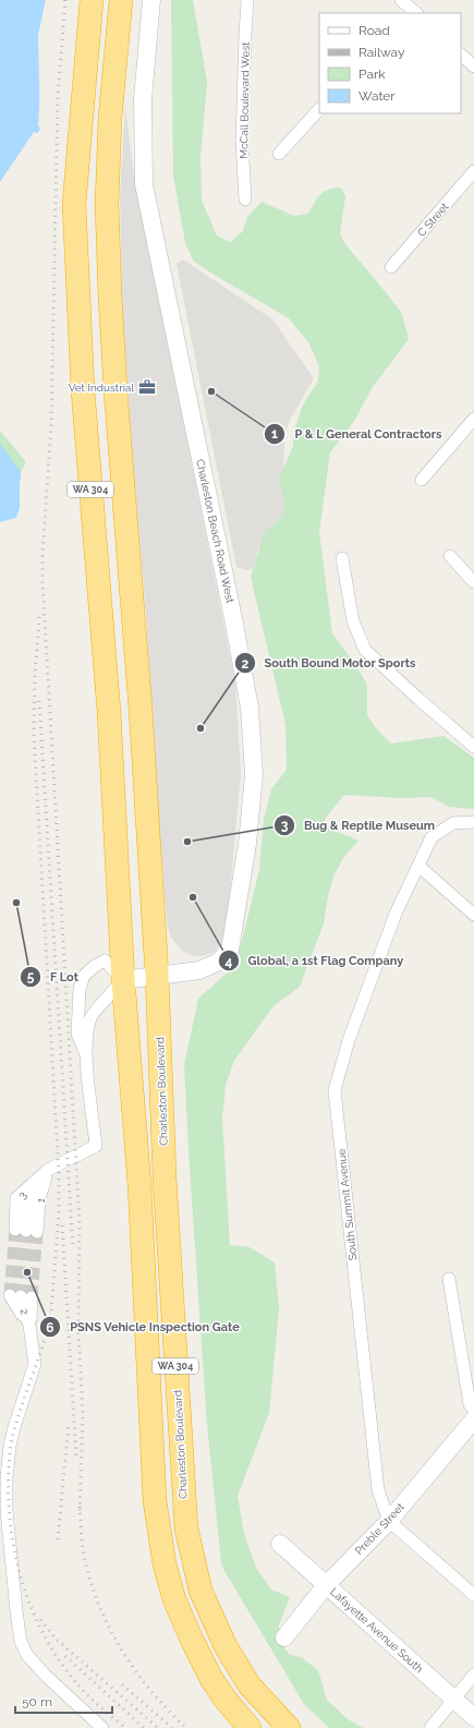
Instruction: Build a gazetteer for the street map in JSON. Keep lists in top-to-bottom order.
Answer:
{
  "streets": {
    "highway": ["WA 304", "Charleston Boulevard"],
    "main road": ["Charleston Beach Road West", "Preble Street", "Lafayette Avenue South"],
    "street": [
      "McCall Boulevard West",
      "C Street",
      "3",
      "1",
      "South Summit Avenue"
    ]
  },
  "crossings": [
    ["WA 304", "Charleston Beach Road West"],
    ["WA 304", "Charleston Boulevard"],
    ["Charleston Beach Road West", "Charleston Boulevard"],
    ["3", "1"],
    ["South Summit Avenue", "Preble Street"],
    ["Preble Street", "Lafayette Avenue South"]
  ],
  "places": {
    "office": ["Vet Industrial"],
    "other": [
      "P & L General Contractors",
      "South Bound Motor Sports",
      "Bug & Reptile Museum",
      "Global, a 1st Flag Company",
      "F Lot",
      "PSNS Vehicle Inspection Gate"
    ]
  },
  "legend": [
    "Road",
    "Railway",
    "Park",
    "Water"
  ],
  "scale_bar": "50 m"
}
